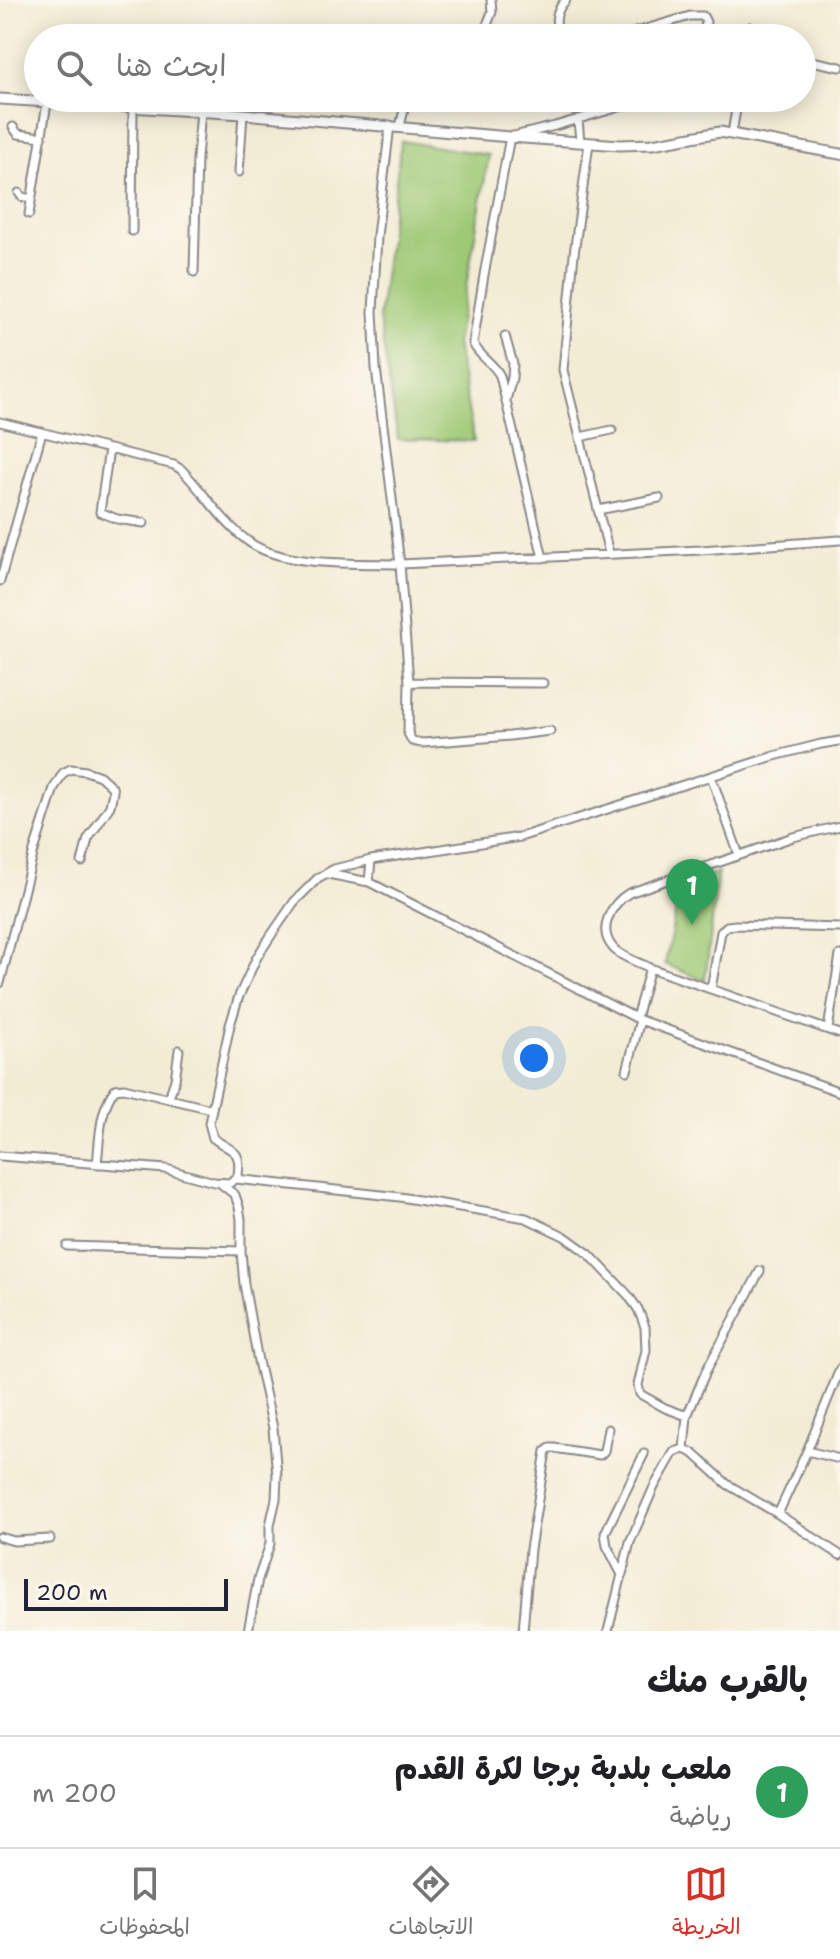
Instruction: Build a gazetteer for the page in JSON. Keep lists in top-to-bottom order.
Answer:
{
  "scale_bar": "200 m",
  "page": {
    "search": "ابحث هنا",
    "pins": "1",
    "scale": "200 m",
    "heading": "بالقرب منك",
    "list": [
      {
        "mark": "1",
        "name": "ملعب بلدبة برجا لكرة القدم",
        "note": "رياضة",
        "value": "200 m"
      }
    ],
    "nav": ["الخريطة", "الاتجاهات", "المحفوظات"]
  }
}
